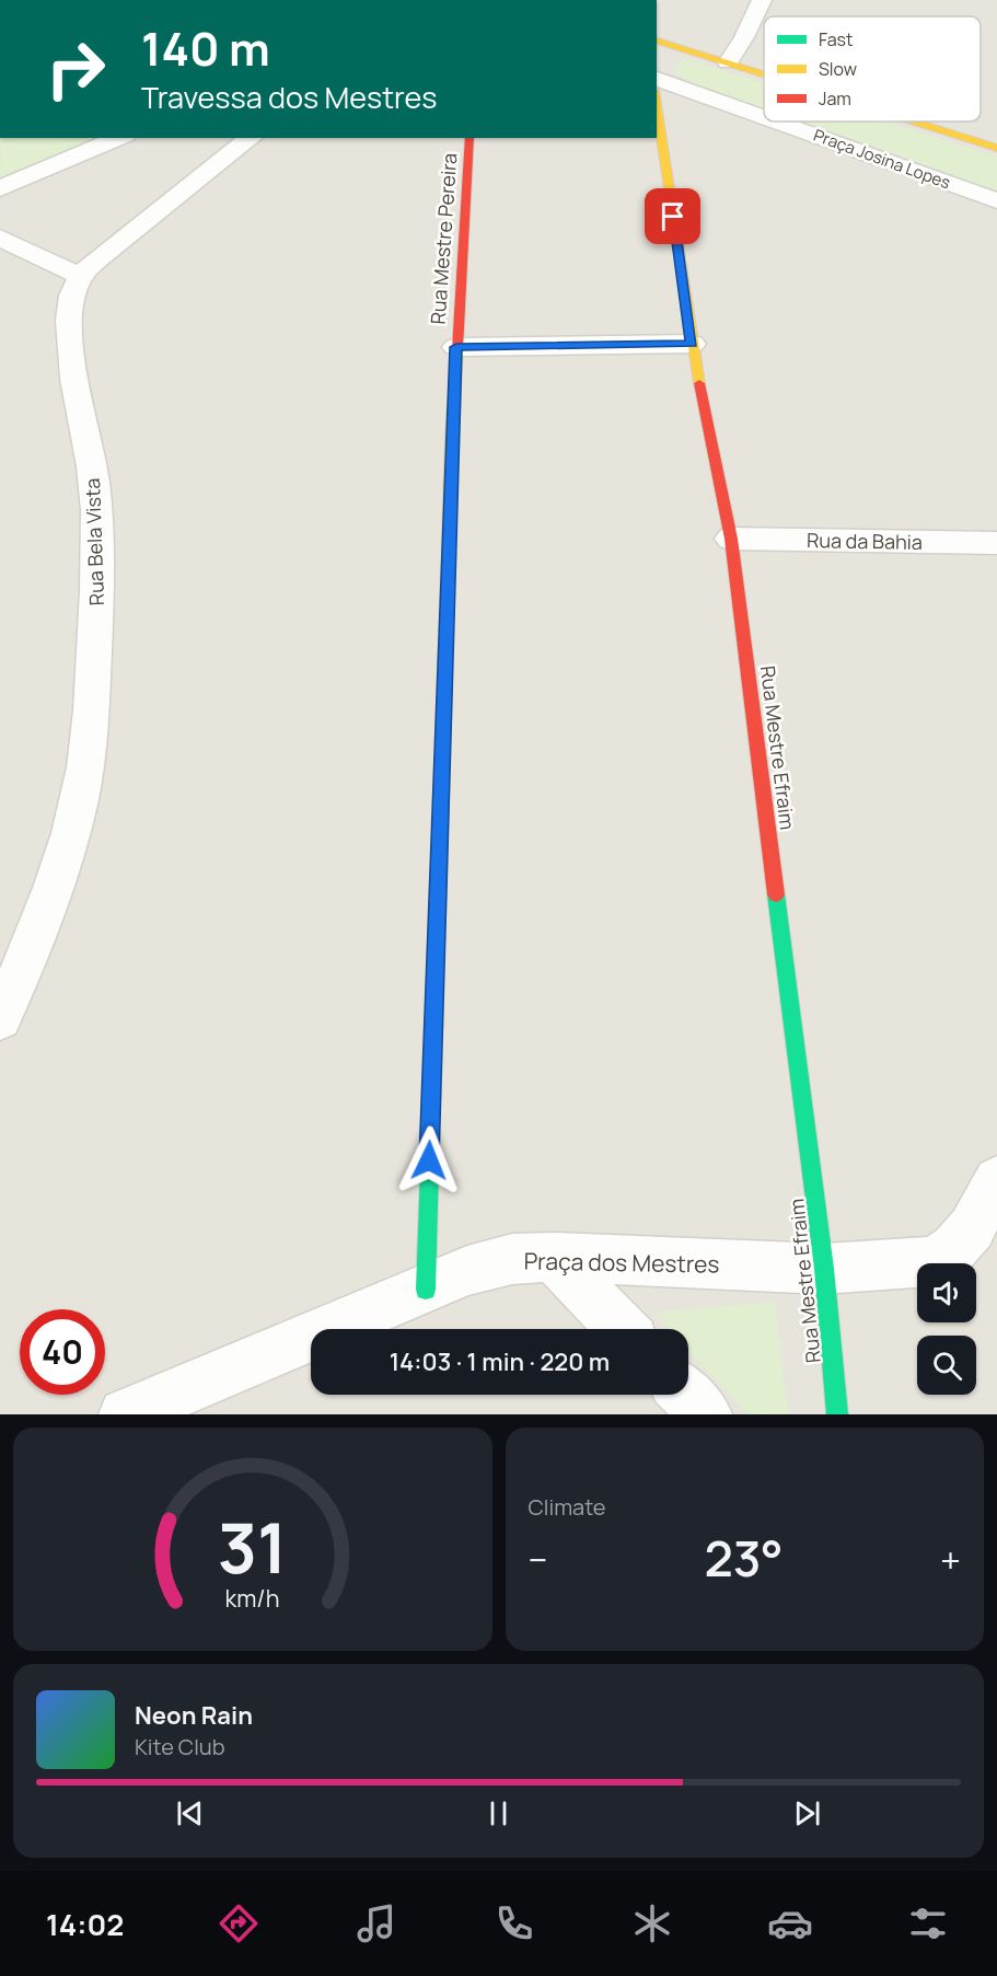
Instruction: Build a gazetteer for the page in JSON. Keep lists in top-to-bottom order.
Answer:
{
  "streets": {
    "street": [
      "Praça Josina Lopes",
      "Rua Mestre Pereira",
      "Rua da Bahia",
      "Rua Bela Vista",
      "Rua Mestre Efraim",
      "Praça dos Mestres"
    ]
  },
  "crossings": [
    ["Rua Mestre Pereira", "Praça dos Mestres"],
    ["Rua da Bahia", "Rua Mestre Efraim"],
    ["Rua Mestre Efraim", "Praça dos Mestres"]
  ],
  "legend": ["Fast", "Slow", "Jam"],
  "page": {
    "turn": ["140 m", "Travessa dos Mestres"],
    "limit": "40",
    "trip": "14:03 · 1 min · 220 m",
    "tile": "Climate",
    "heat": ["−", "23°", "+"],
    "song": ["Neon Rain", "Kite Club"],
    "tabs": "14:02",
    "gauge": ["31", "km/h"]
  }
}
